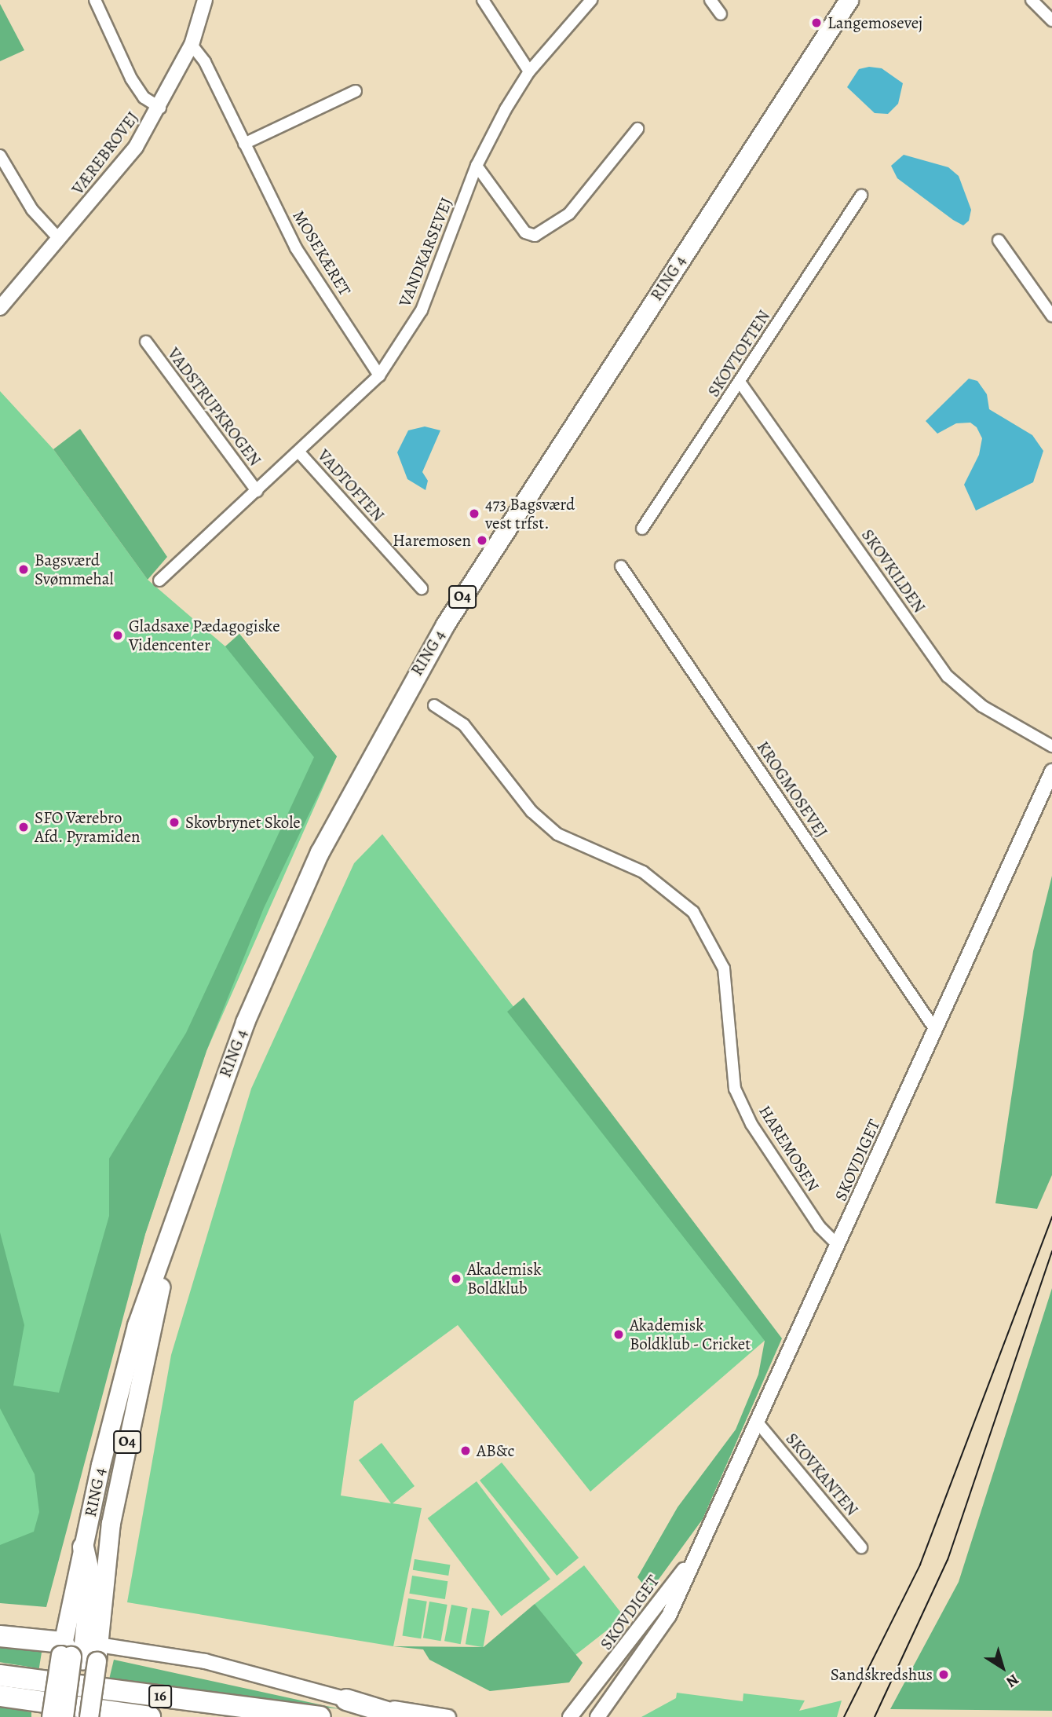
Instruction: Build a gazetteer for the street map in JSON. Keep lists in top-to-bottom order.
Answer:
{
  "streets": {
    "highway": ["16"],
    "main road": ["RING 4", "O4"],
    "street": [
      "VÆREBROVEJ",
      "VANDKARSEVEJ",
      "MOSEKÆRET",
      "SKOVTOFTEN",
      "VADSTRUPKROGEN",
      "VADTOFTEN",
      "SKOVKILDEN",
      "KROGMOSEVEJ",
      "HAREMOSEN",
      "SKOVDIGET",
      "SKOVKANTEN"
    ]
  },
  "crossings": [
    ["VÆREBROVEJ", "MOSEKÆRET"],
    ["VANDKARSEVEJ", "MOSEKÆRET"],
    ["VANDKARSEVEJ", "VADSTRUPKROGEN"],
    ["VANDKARSEVEJ", "VADTOFTEN"],
    ["SKOVTOFTEN", "SKOVKILDEN"],
    ["KROGMOSEVEJ", "SKOVDIGET"],
    ["HAREMOSEN", "SKOVDIGET"],
    ["SKOVDIGET", "SKOVKANTEN"]
  ],
  "places": [
    "Langemosevej",
    "473 Bagsværd vest trfst.",
    "Haremosen",
    "Bagsværd Svømmehal",
    "Gladsaxe Pædagogiske Videncenter",
    "Skovbrynet Skole",
    "SFO Værebro Afd. Pyramiden",
    "Akademisk Boldklub",
    "Akademisk Boldklub - Cricket",
    "AB&c",
    "Sandskredshus"
  ],
  "north": "bottom right"
}
